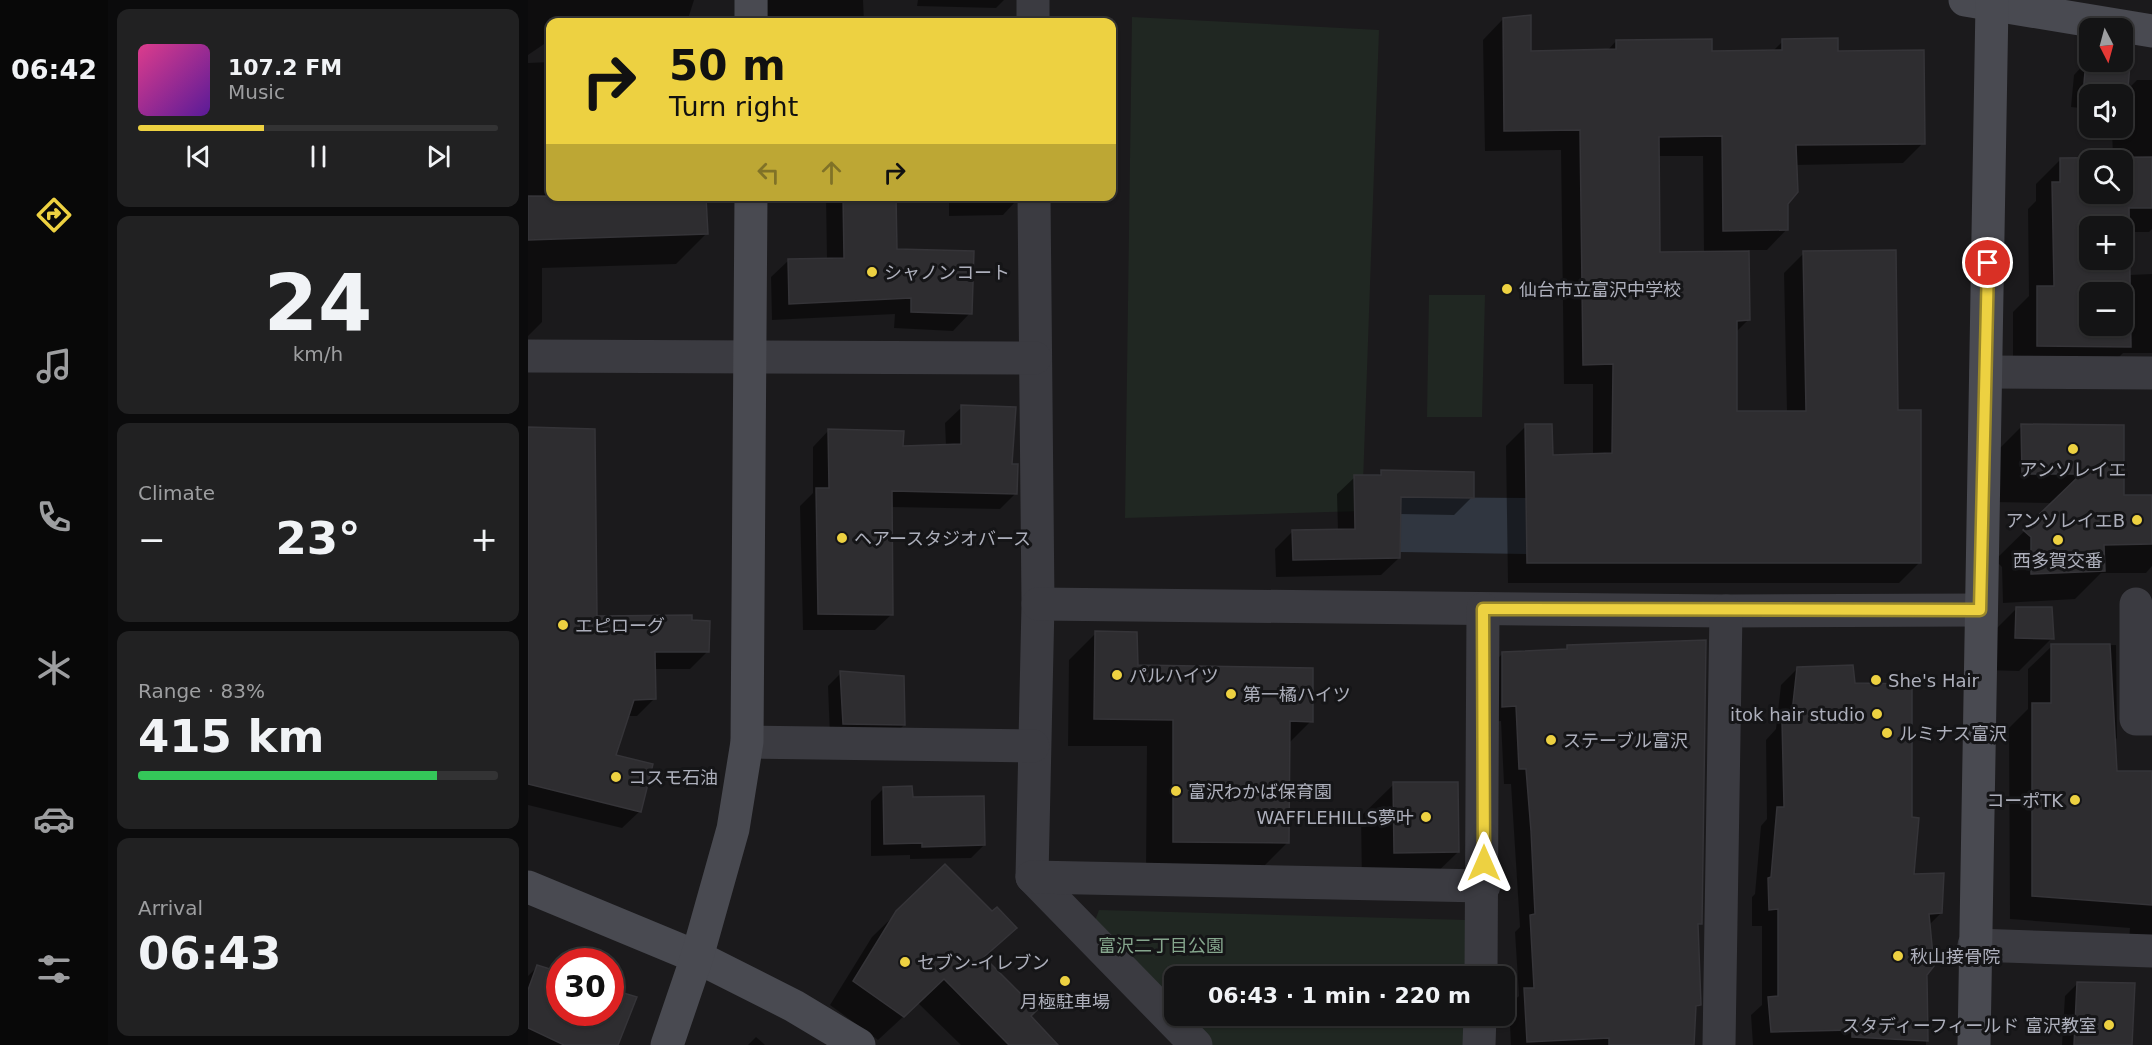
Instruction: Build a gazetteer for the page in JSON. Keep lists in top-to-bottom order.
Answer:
{
  "parks": ["富沢二丁目公園"],
  "places": [
    "シャノンコート",
    "仙台市立富沢中学校",
    "アンソレイエ",
    "アンソレイエB",
    "ヘアースタジオバース",
    "西多賀交番",
    "エピローグ",
    "パルハイツ",
    "She's Hair",
    "第一橘ハイツ",
    "itok hair studio",
    "ルミナス富沢",
    "ステーブル富沢",
    "コスモ石油",
    "富沢わかば保育園",
    "コーポTK",
    "WAFFLEHILLS夢叶",
    "秋山接骨院",
    "セブン-イレブン",
    "月極駐車場",
    "スタディーフィールド 富沢教室"
  ],
  "north": "bottom",
  "page": {
    "tabs": "06:42",
    "map_buttons": ["+", "−"],
    "turn": ["50 m", "Turn right"],
    "song": ["107.2 FM", "Music"],
    "tile": [
      ["24", "km/h"],
      "Climate",
      ["Range · 83%", "415 km"],
      ["Arrival", "06:43"]
    ],
    "heat": ["−", "23°", "+"],
    "limit": "30",
    "trip": "06:43 · 1 min · 220 m"
  }
}
